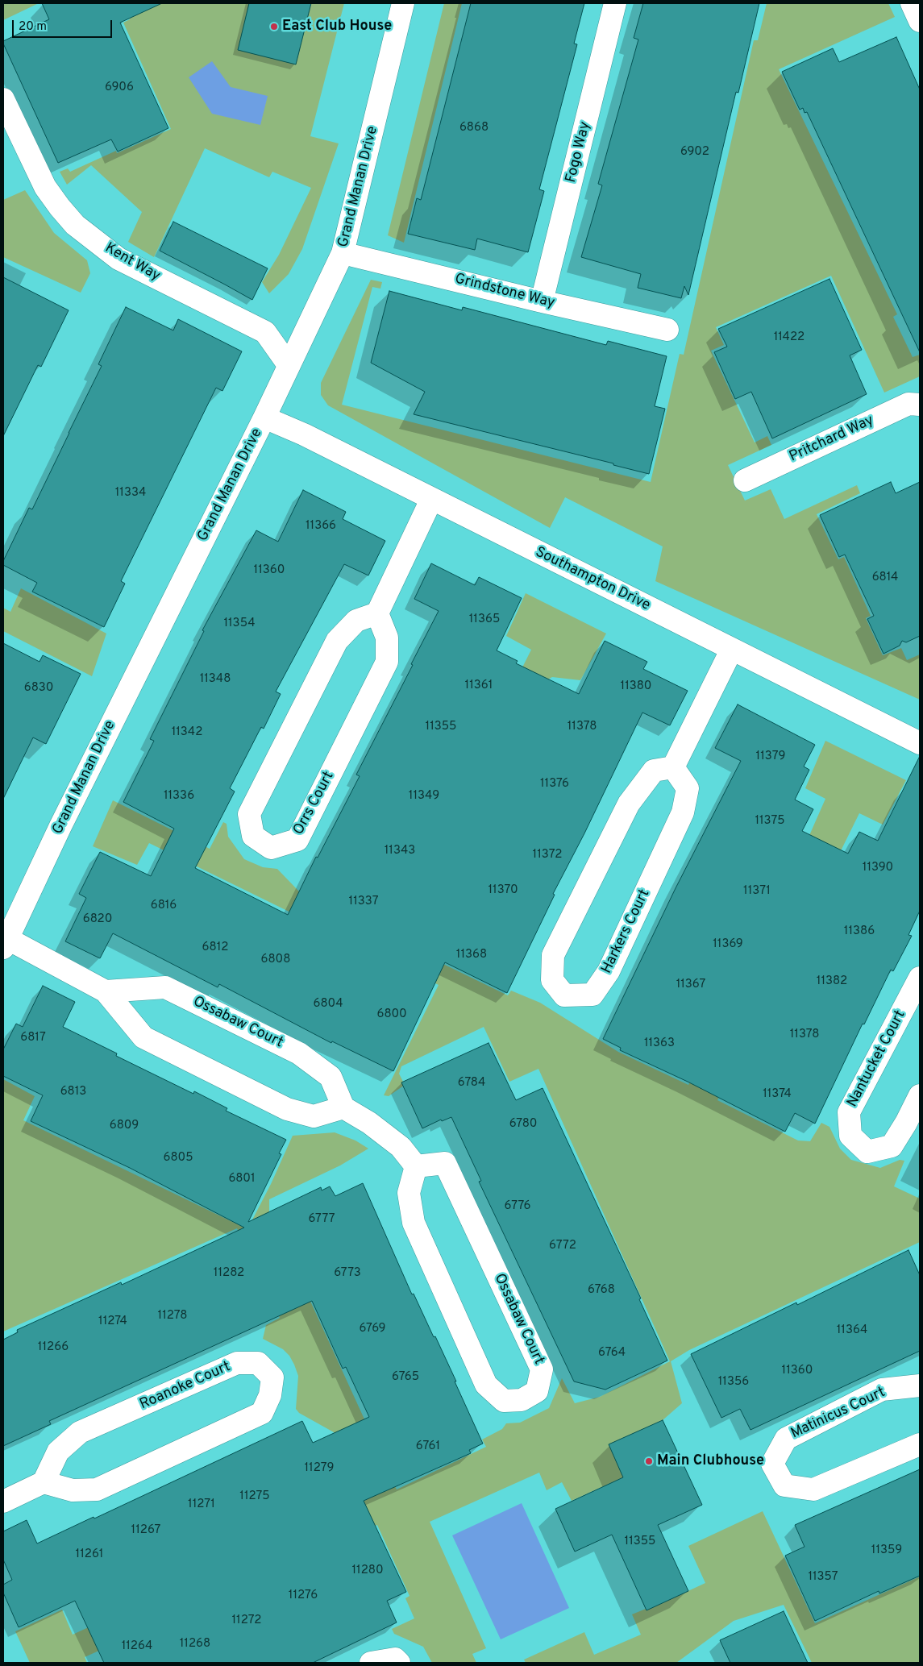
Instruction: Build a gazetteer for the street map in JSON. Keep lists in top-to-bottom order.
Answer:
{
  "streets": {
    "street": [
      "Fogo Way",
      "Grand Manan Drive",
      "Kent Way",
      "Grindstone Way",
      "Pritchard Way",
      "Southampton Drive",
      "Orrs Court",
      "Harkers Court",
      "Ossabaw Court",
      "Nantucket Court",
      "Roanoke Court",
      "Matinicus Court"
    ]
  },
  "crossings": [
    ["Fogo Way", "Grindstone Way"],
    ["Grand Manan Drive", "Kent Way"],
    ["Grand Manan Drive", "Grindstone Way"],
    ["Grand Manan Drive", "Southampton Drive"]
  ],
  "places": ["East Club House", "Main Clubhouse"],
  "house_numbers": [
    "6906",
    "6868",
    "6902",
    "11422",
    "11334",
    "11366",
    "11360",
    "6814",
    "11365",
    "11354",
    "11348",
    "11361",
    "11380",
    "6830",
    "11355",
    "11378",
    "11342",
    "11379",
    "11376",
    "11336",
    "11349",
    "11375",
    "11343",
    "11372",
    "11390",
    "11370",
    "11371",
    "11337",
    "6816",
    "6820",
    "11386",
    "11369",
    "6812",
    "11368",
    "6808",
    "11382",
    "11367",
    "6804",
    "6800",
    "11378",
    "6817",
    "11363",
    "6784",
    "6813",
    "11374",
    "6780",
    "6809",
    "6805",
    "6801",
    "6776",
    "6777",
    "6772",
    "11282",
    "6773",
    "6768",
    "11278",
    "11274",
    "6769",
    "11364",
    "11266",
    "6764",
    "11360",
    "6765",
    "11356",
    "6761",
    "11279",
    "11275",
    "11271",
    "11267",
    "11355",
    "11359",
    "11261",
    "11280",
    "11357",
    "11276",
    "11272",
    "11268",
    "11264"
  ],
  "scale_bar": "20 m"
}
